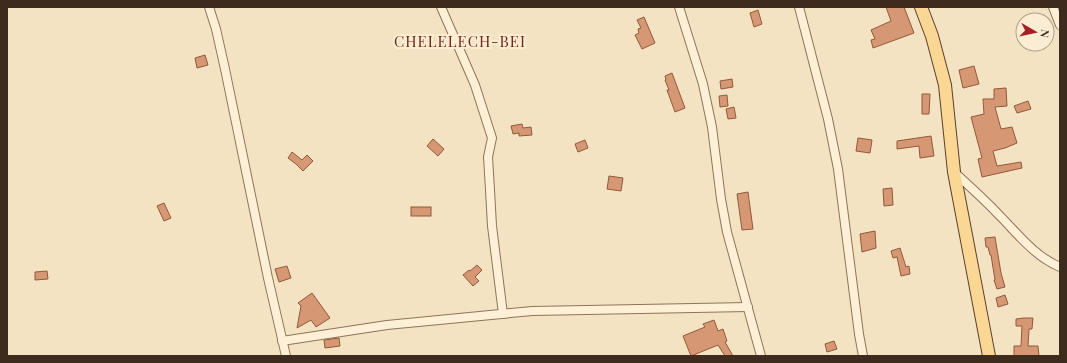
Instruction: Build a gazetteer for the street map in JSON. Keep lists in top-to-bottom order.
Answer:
{
  "districts": ["CHELELECH-BEI"],
  "north": "right"
}
